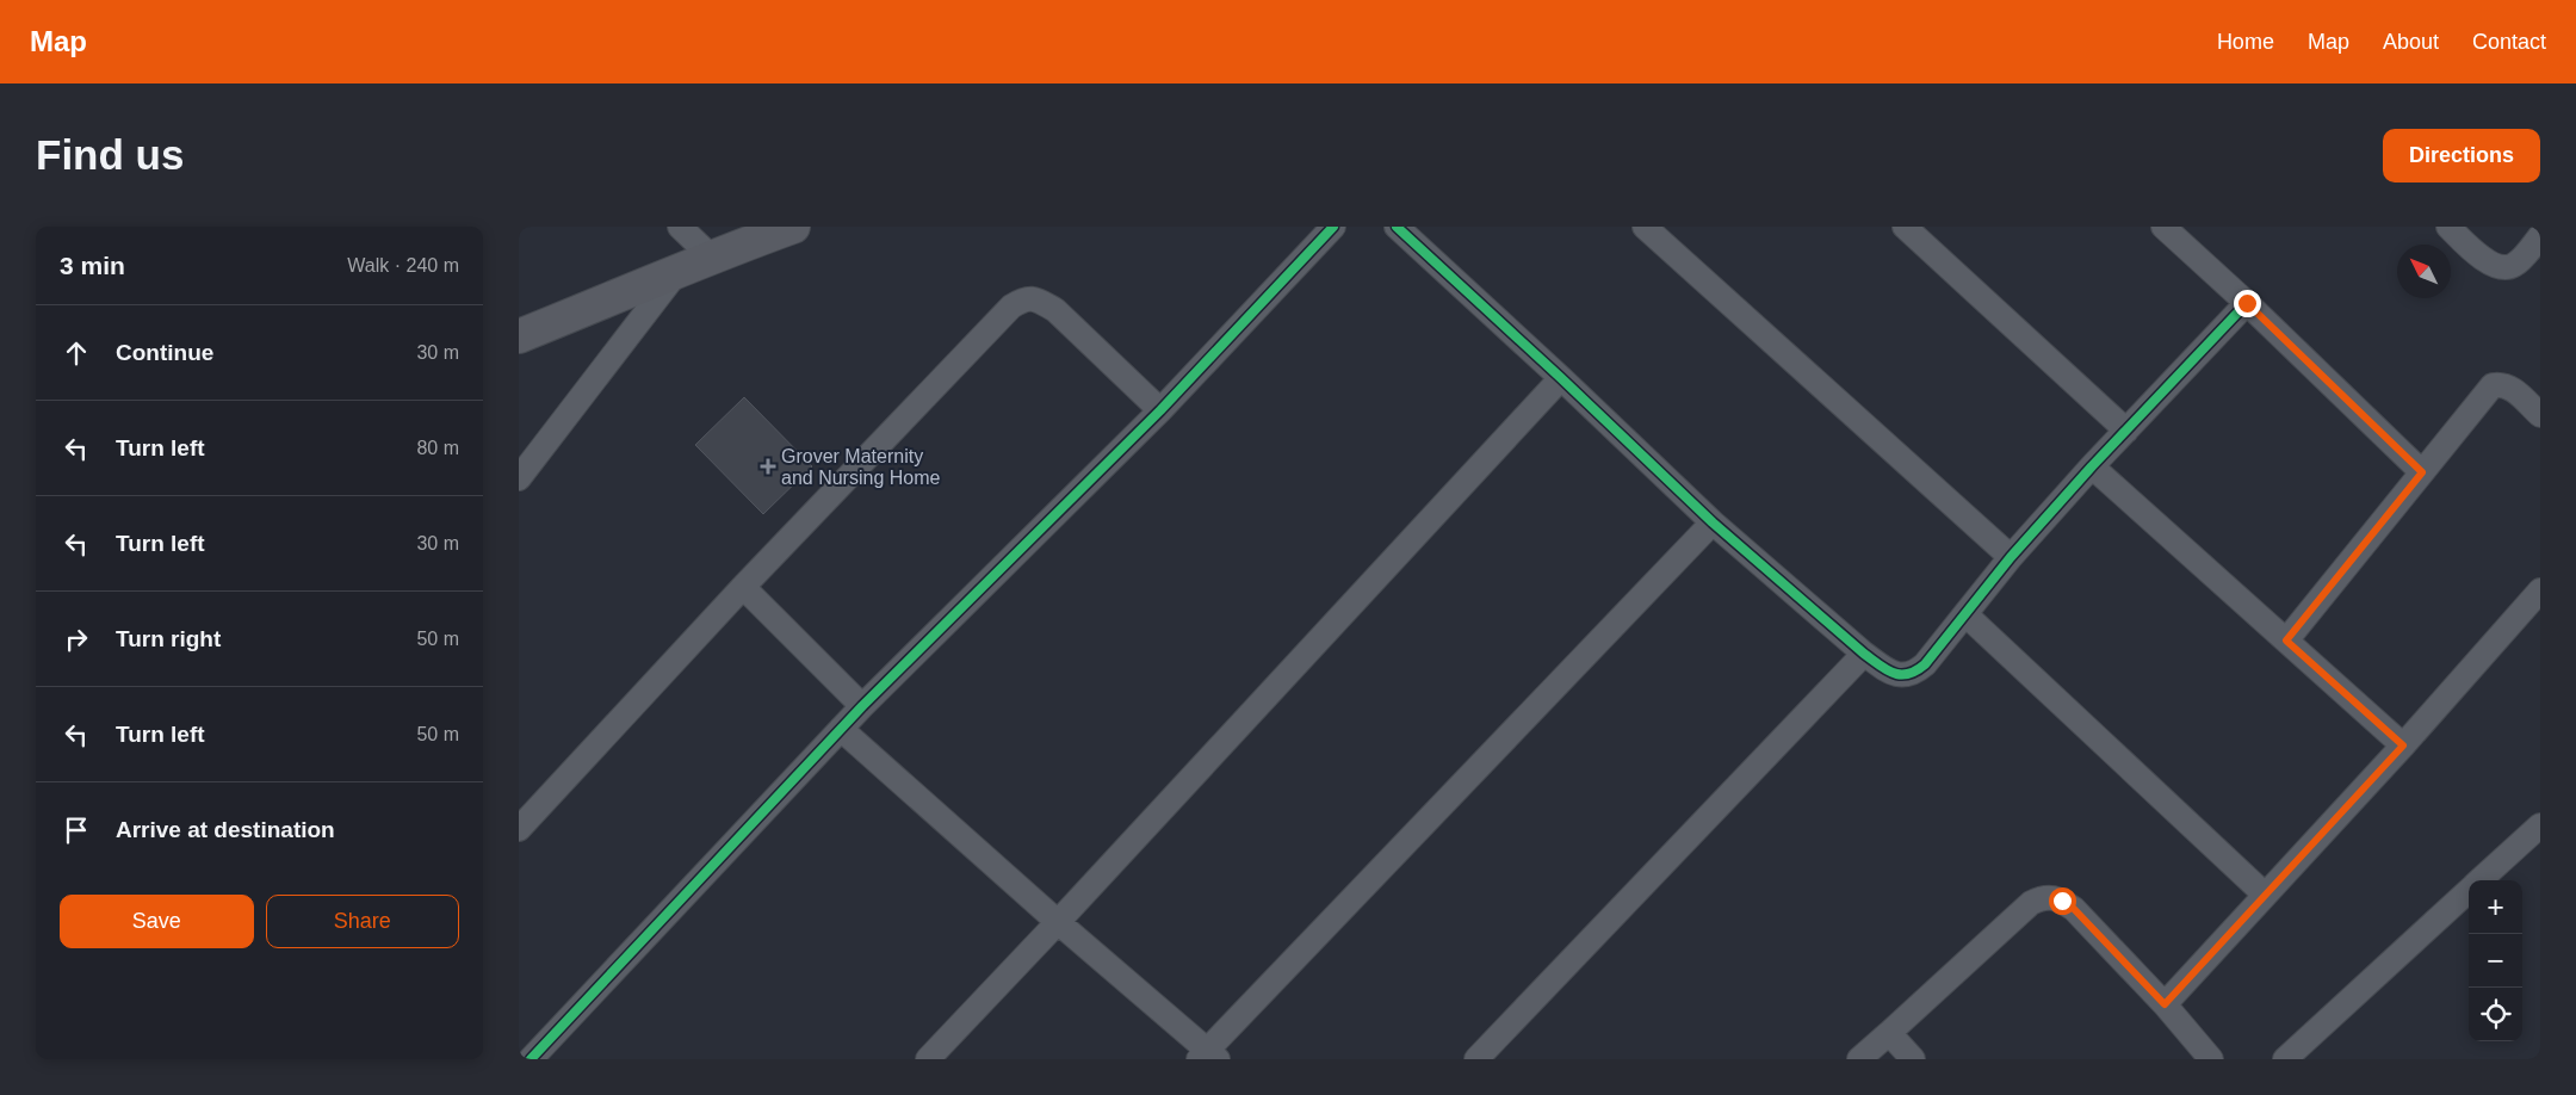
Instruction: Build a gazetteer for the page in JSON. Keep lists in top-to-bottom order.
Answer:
{
  "places": {
    "health": ["Grover Maternity and Nursing Home"]
  },
  "north": "top left",
  "page": {
    "header": "Map",
    "nav": [
      "Home",
      "Map",
      "About",
      "Contact"
    ],
    "buttons": [
      "Directions",
      ["Save", "Share"]
    ],
    "title": "Find us",
    "heading": ["3 min", "Walk · 240 m"],
    "list": [
      ["Continue", "30 m"],
      ["Turn left", "80 m"],
      ["Turn left", "30 m"],
      ["Turn right", "50 m"],
      ["Turn left", "50 m"],
      "Arrive at destination"
    ],
    "map_buttons": ["+", "−"]
  }
}
